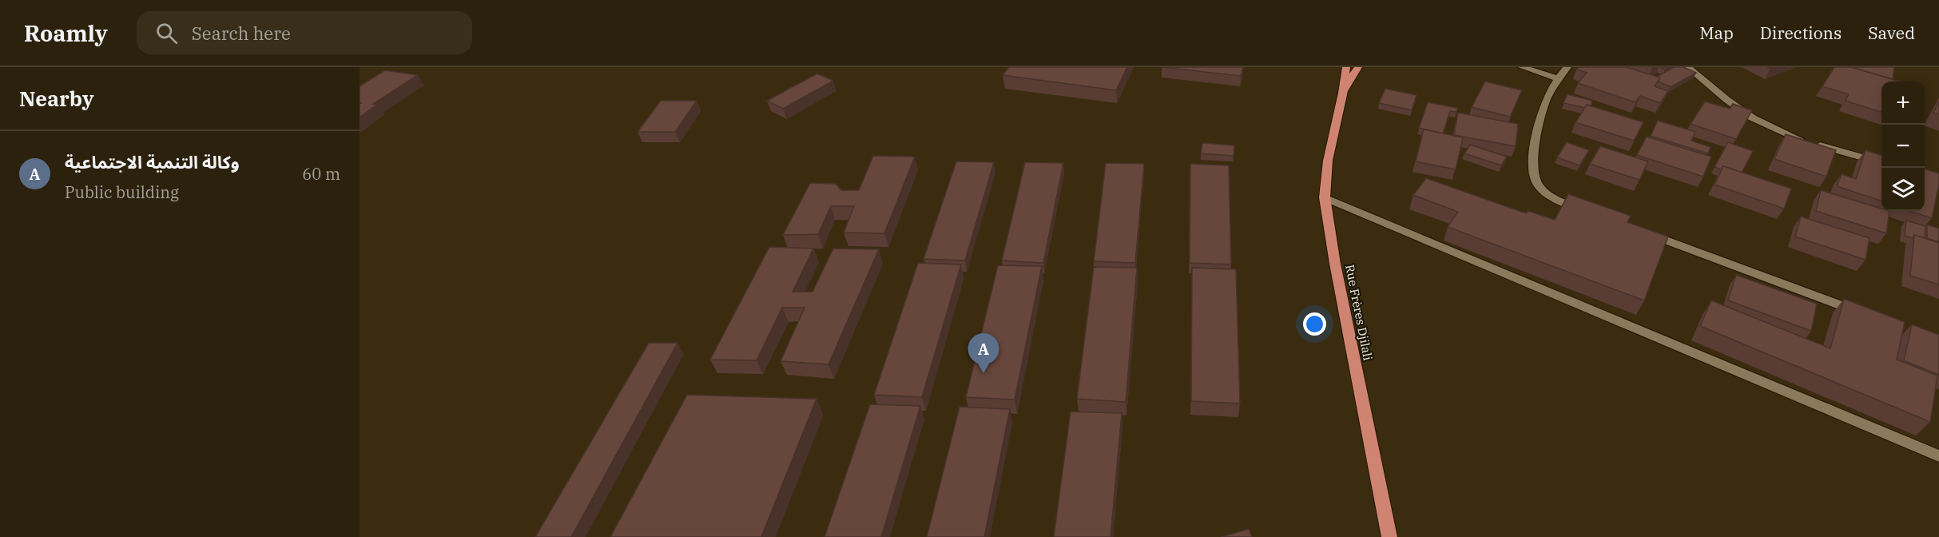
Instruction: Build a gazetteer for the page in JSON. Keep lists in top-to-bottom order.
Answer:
{
  "streets": {
    "main road": ["Rue Frères Djilali"]
  },
  "page": {
    "header": "Roamly",
    "search": "Search here",
    "nav": ["Map", "Directions", "Saved"],
    "heading": "Nearby",
    "map_buttons": ["+", "−"],
    "list": [
      {
        "mark": "A",
        "name": "وكالة التنمية الاجتماعية",
        "note": "Public building",
        "value": "60 m"
      }
    ],
    "pins": "A"
  }
}
